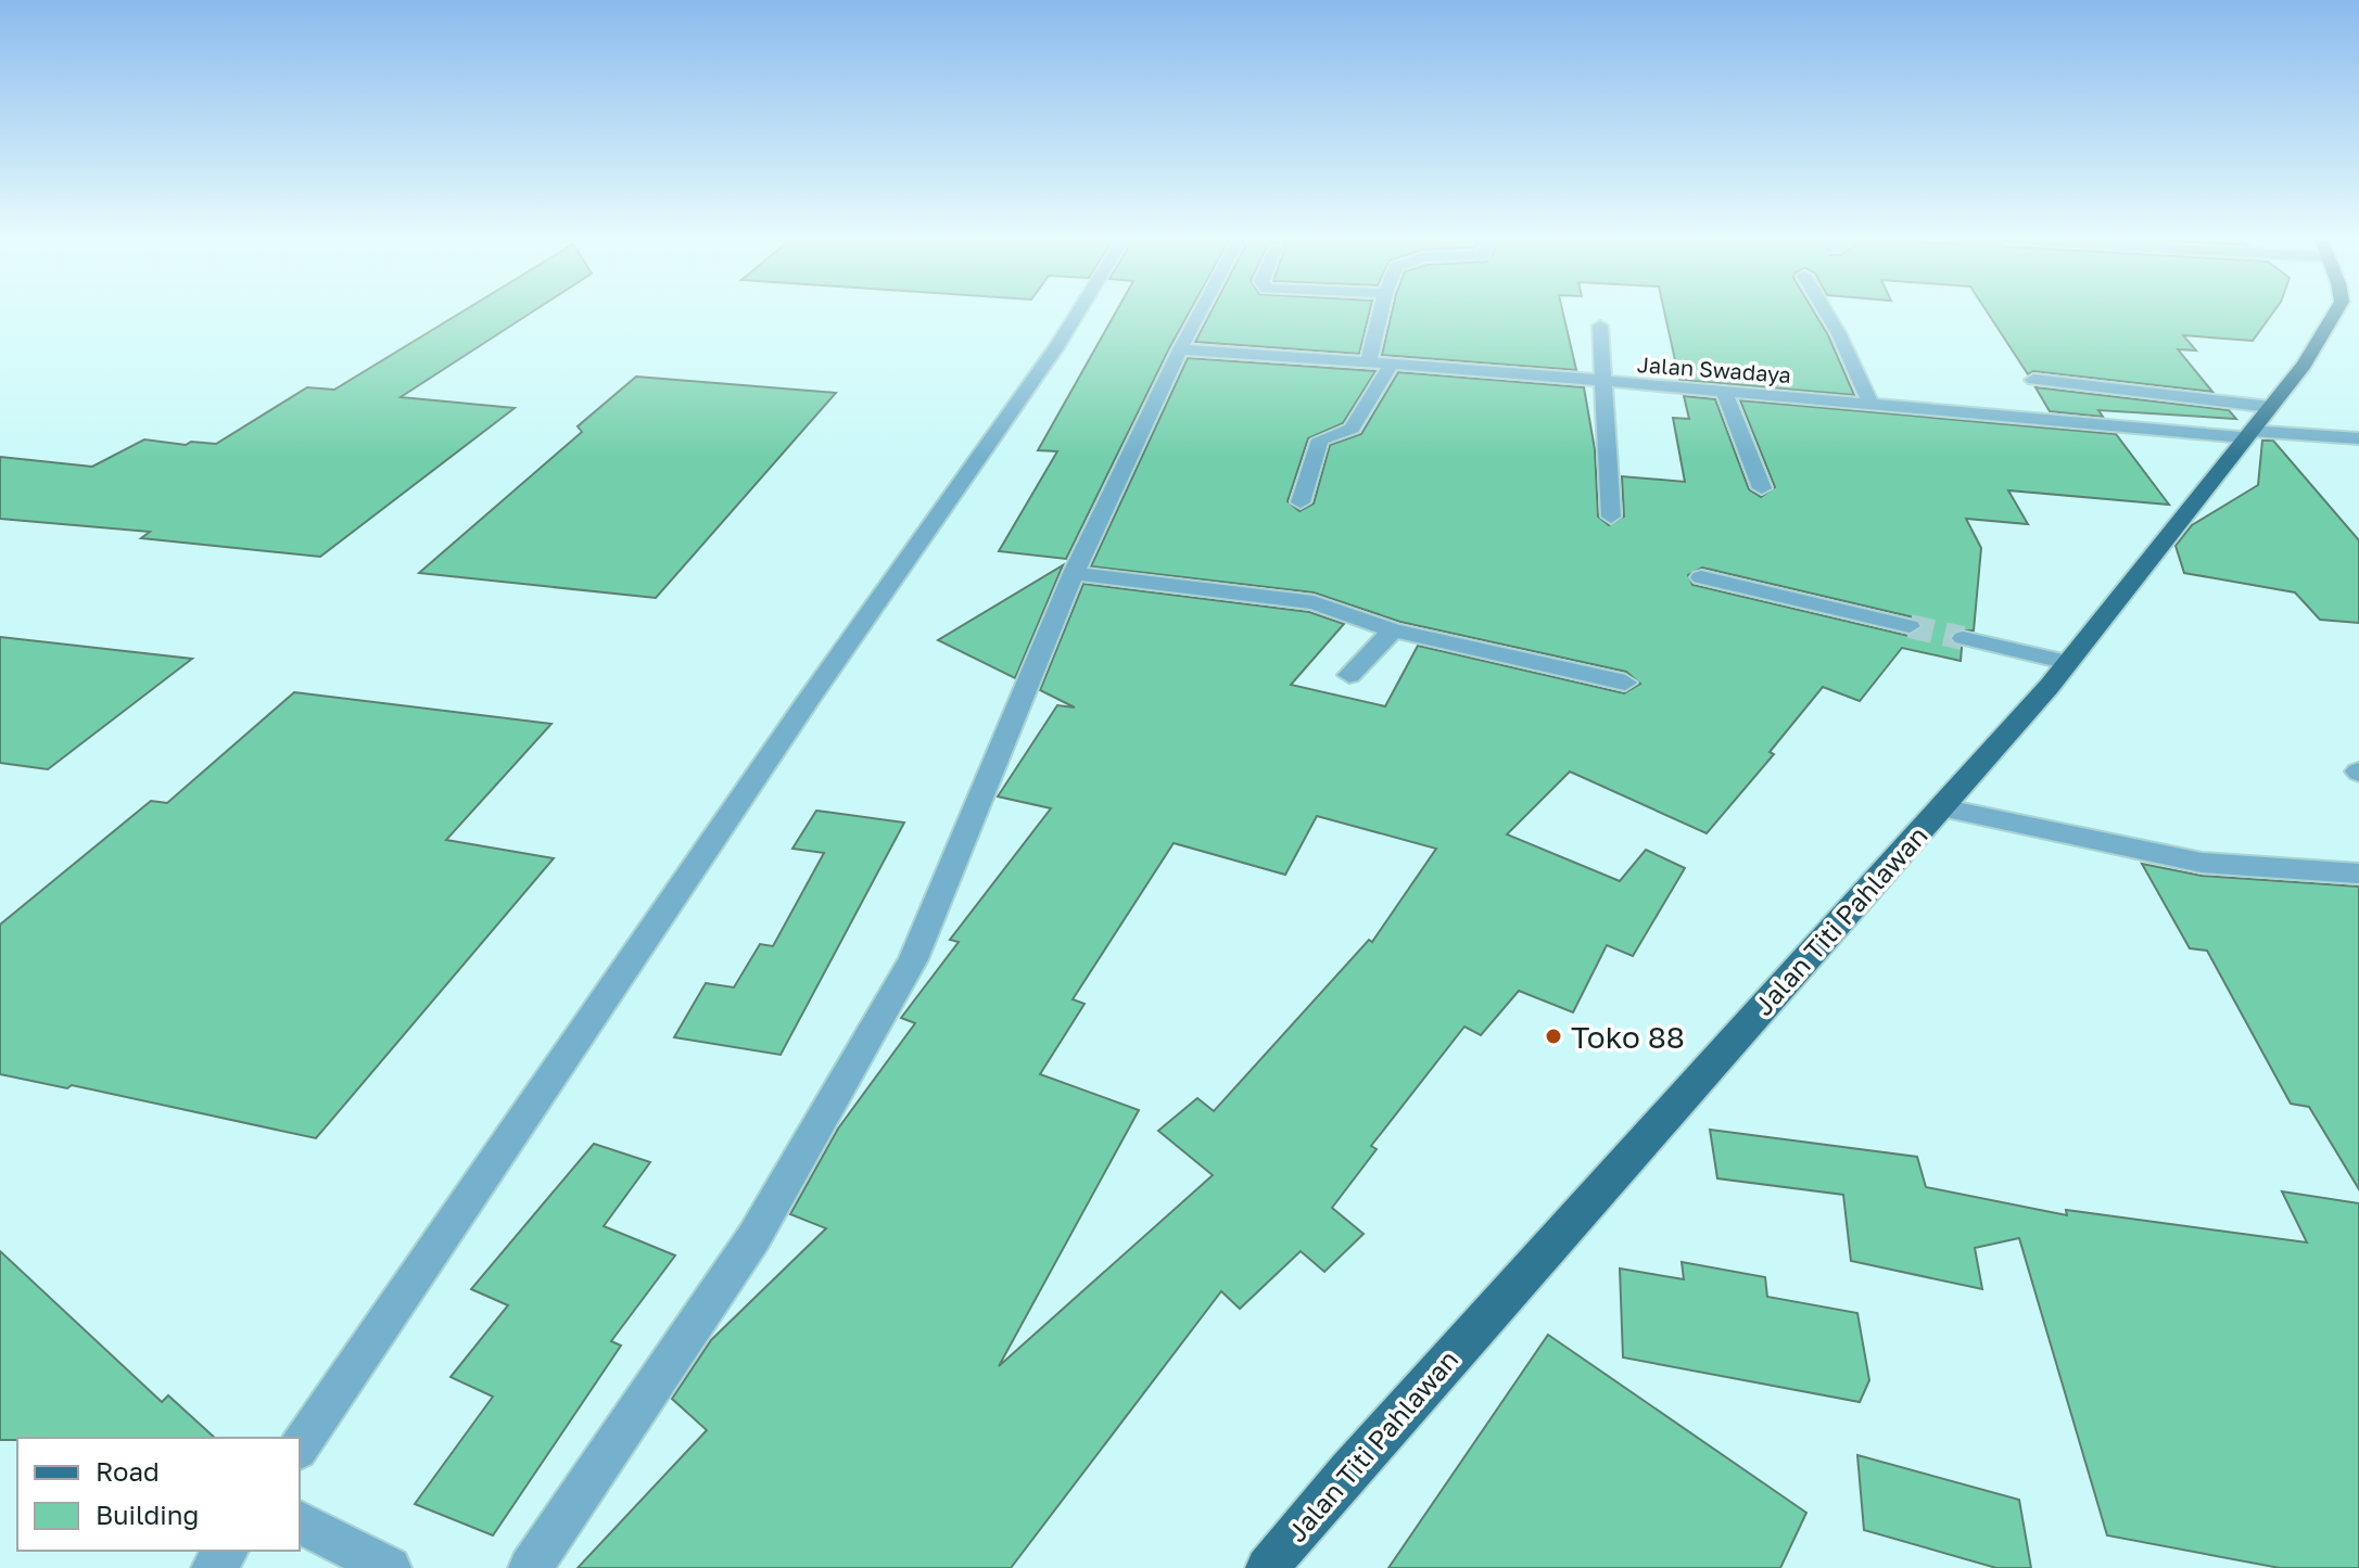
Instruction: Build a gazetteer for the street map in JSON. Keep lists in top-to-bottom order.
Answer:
{
  "streets": {
    "main road": ["Jalan Titi Pahlawan"],
    "street": ["Jalan Swadaya"]
  },
  "crossings": [
    ["Jalan Swadaya", "Jalan Titi Pahlawan"]
  ],
  "places": ["Toko 88"],
  "legend": ["Road", "Building"]
}
